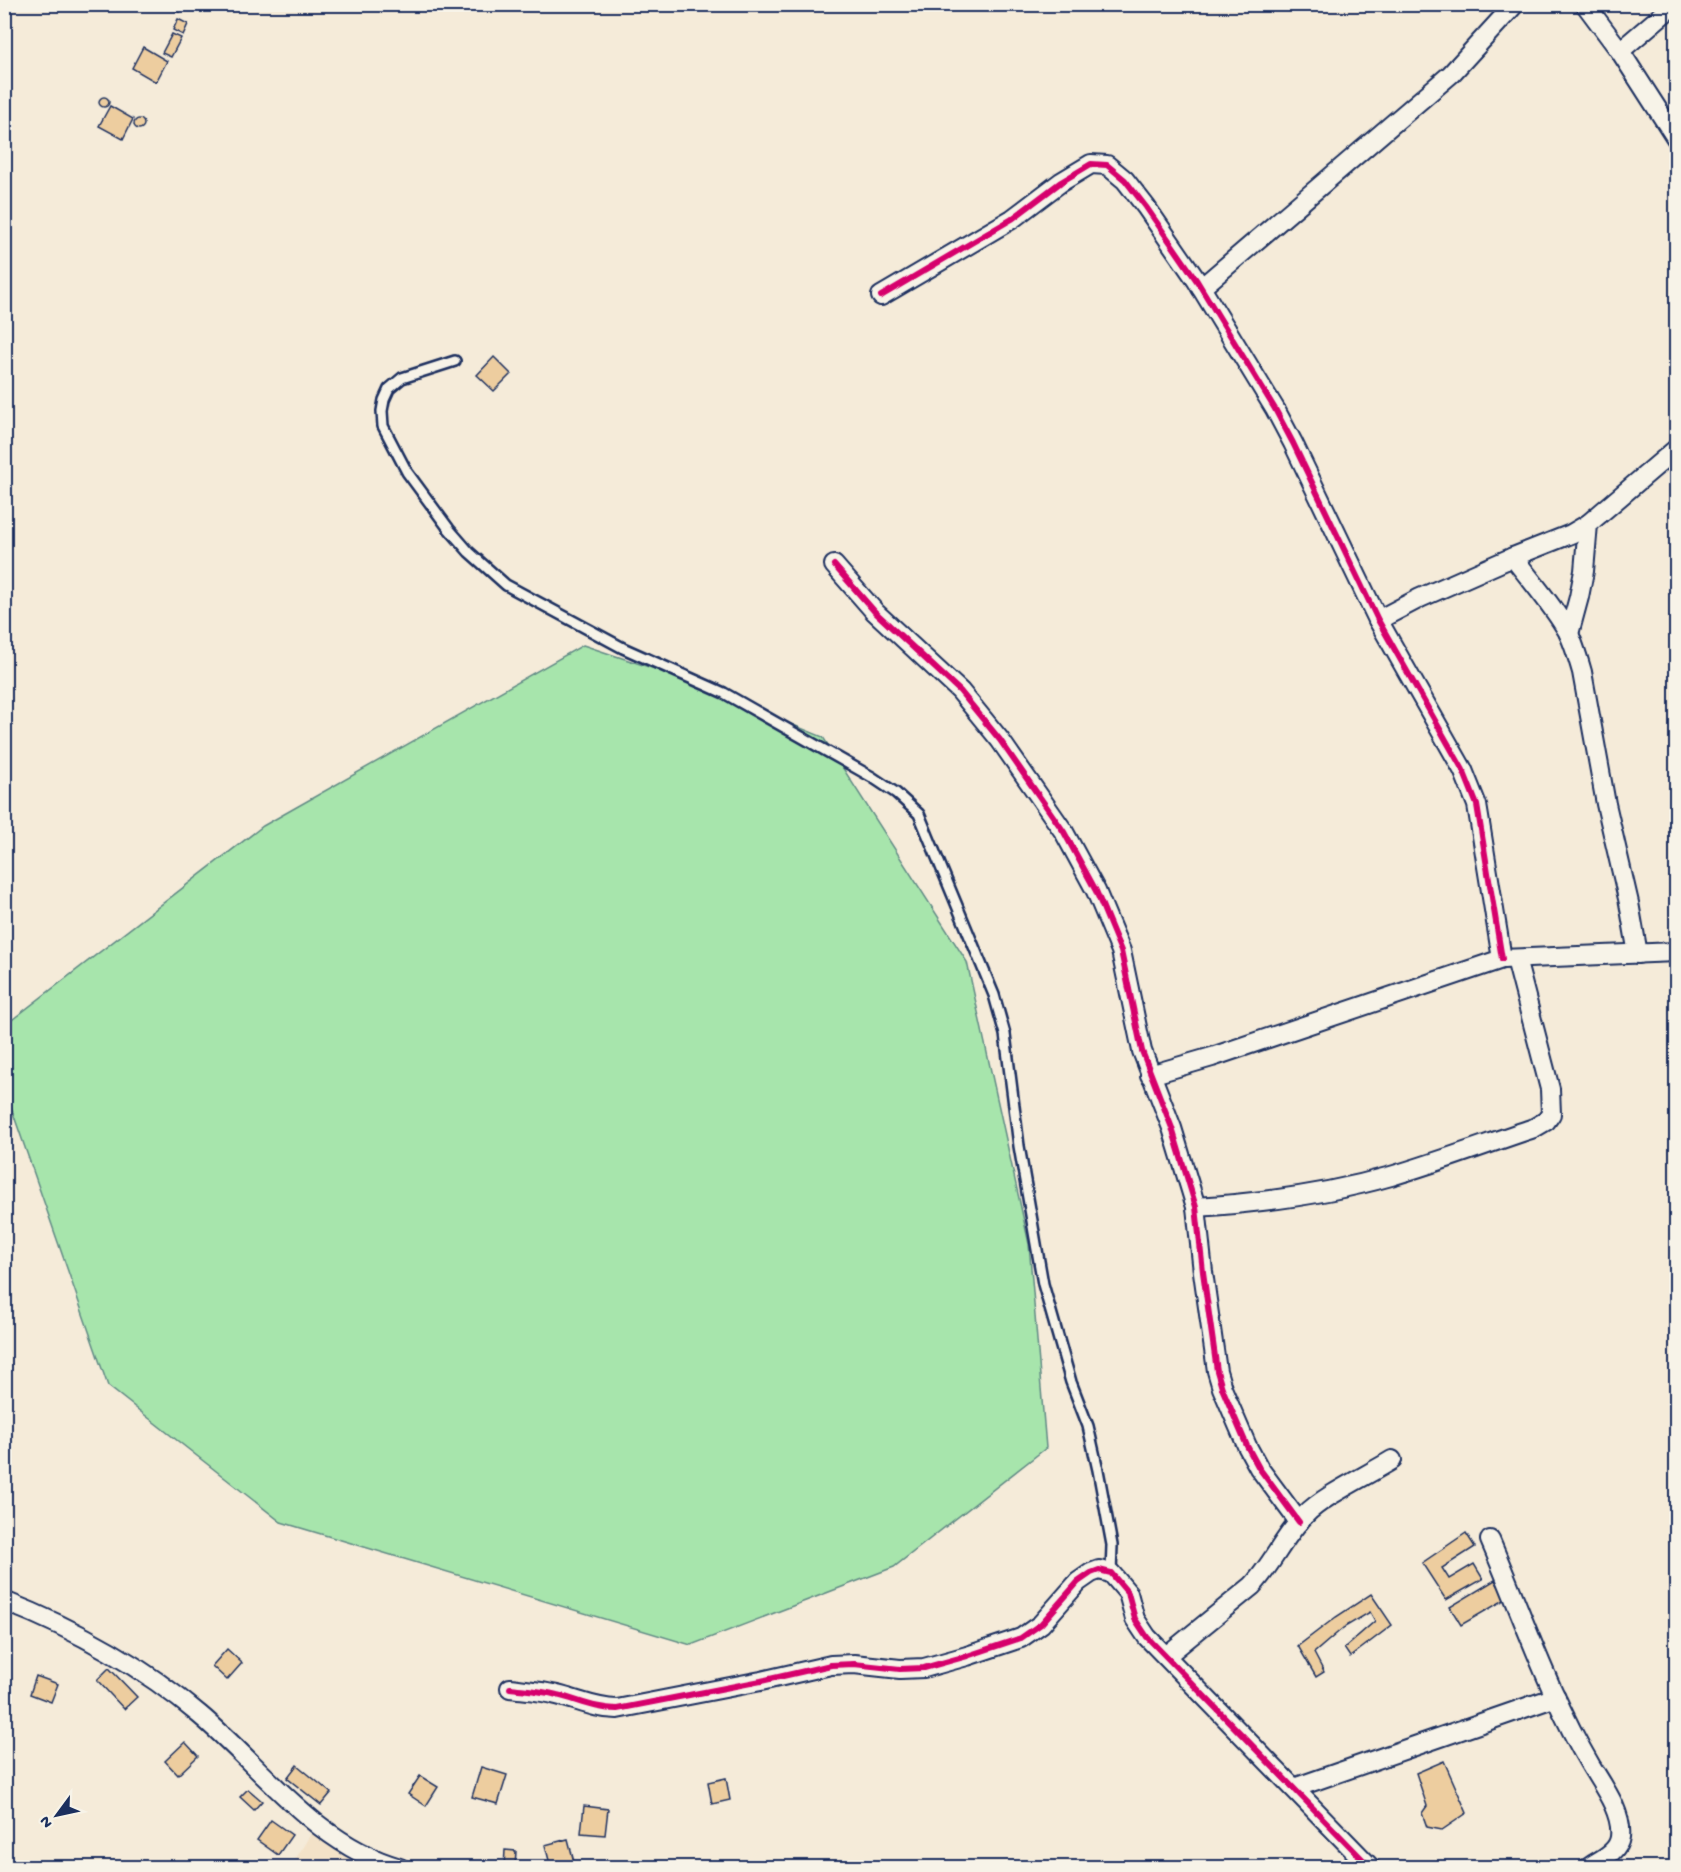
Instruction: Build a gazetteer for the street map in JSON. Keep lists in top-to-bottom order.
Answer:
{
  "north": "bottom left"
}
